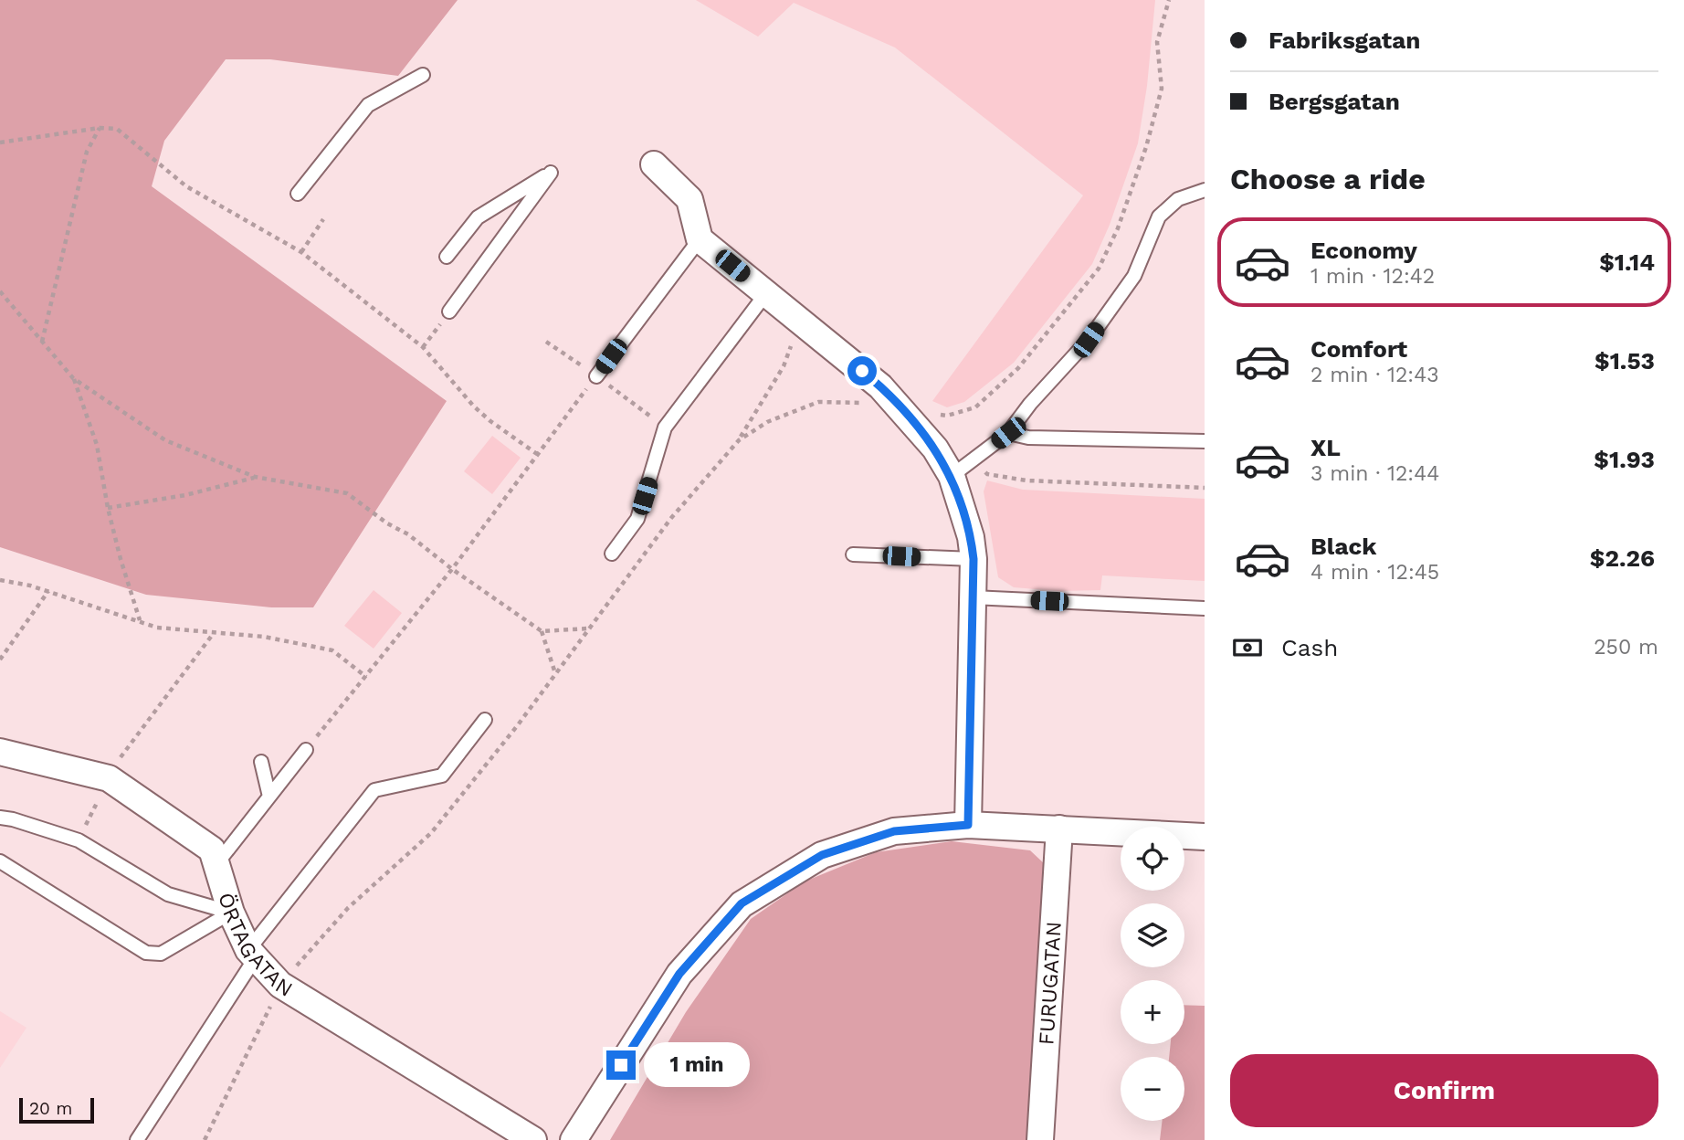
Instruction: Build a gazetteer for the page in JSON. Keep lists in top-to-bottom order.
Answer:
{
  "streets": {
    "street": ["ÖRTAGATAN", "FURUGATAN"]
  },
  "scale_bar": "20 m",
  "page": {
    "banner": ["Fabriksgatan", "Bergsgatan"],
    "heading": "Choose a ride",
    "list": [
      {
        "name": "Economy",
        "note": "1 min · 12:42",
        "value": "$1.14"
      },
      {
        "name": "Comfort",
        "note": "2 min · 12:43",
        "value": "$1.53"
      },
      {
        "name": "XL",
        "note": "3 min · 12:44",
        "value": "$1.93"
      },
      {
        "name": "Black",
        "note": "4 min · 12:45",
        "value": "$2.26"
      }
    ],
    "pay": ["Cash", "250 m"],
    "map_buttons": ["+", "−"],
    "buttons": "Confirm",
    "bubble": "1 min",
    "scale": "20 m"
  }
}
